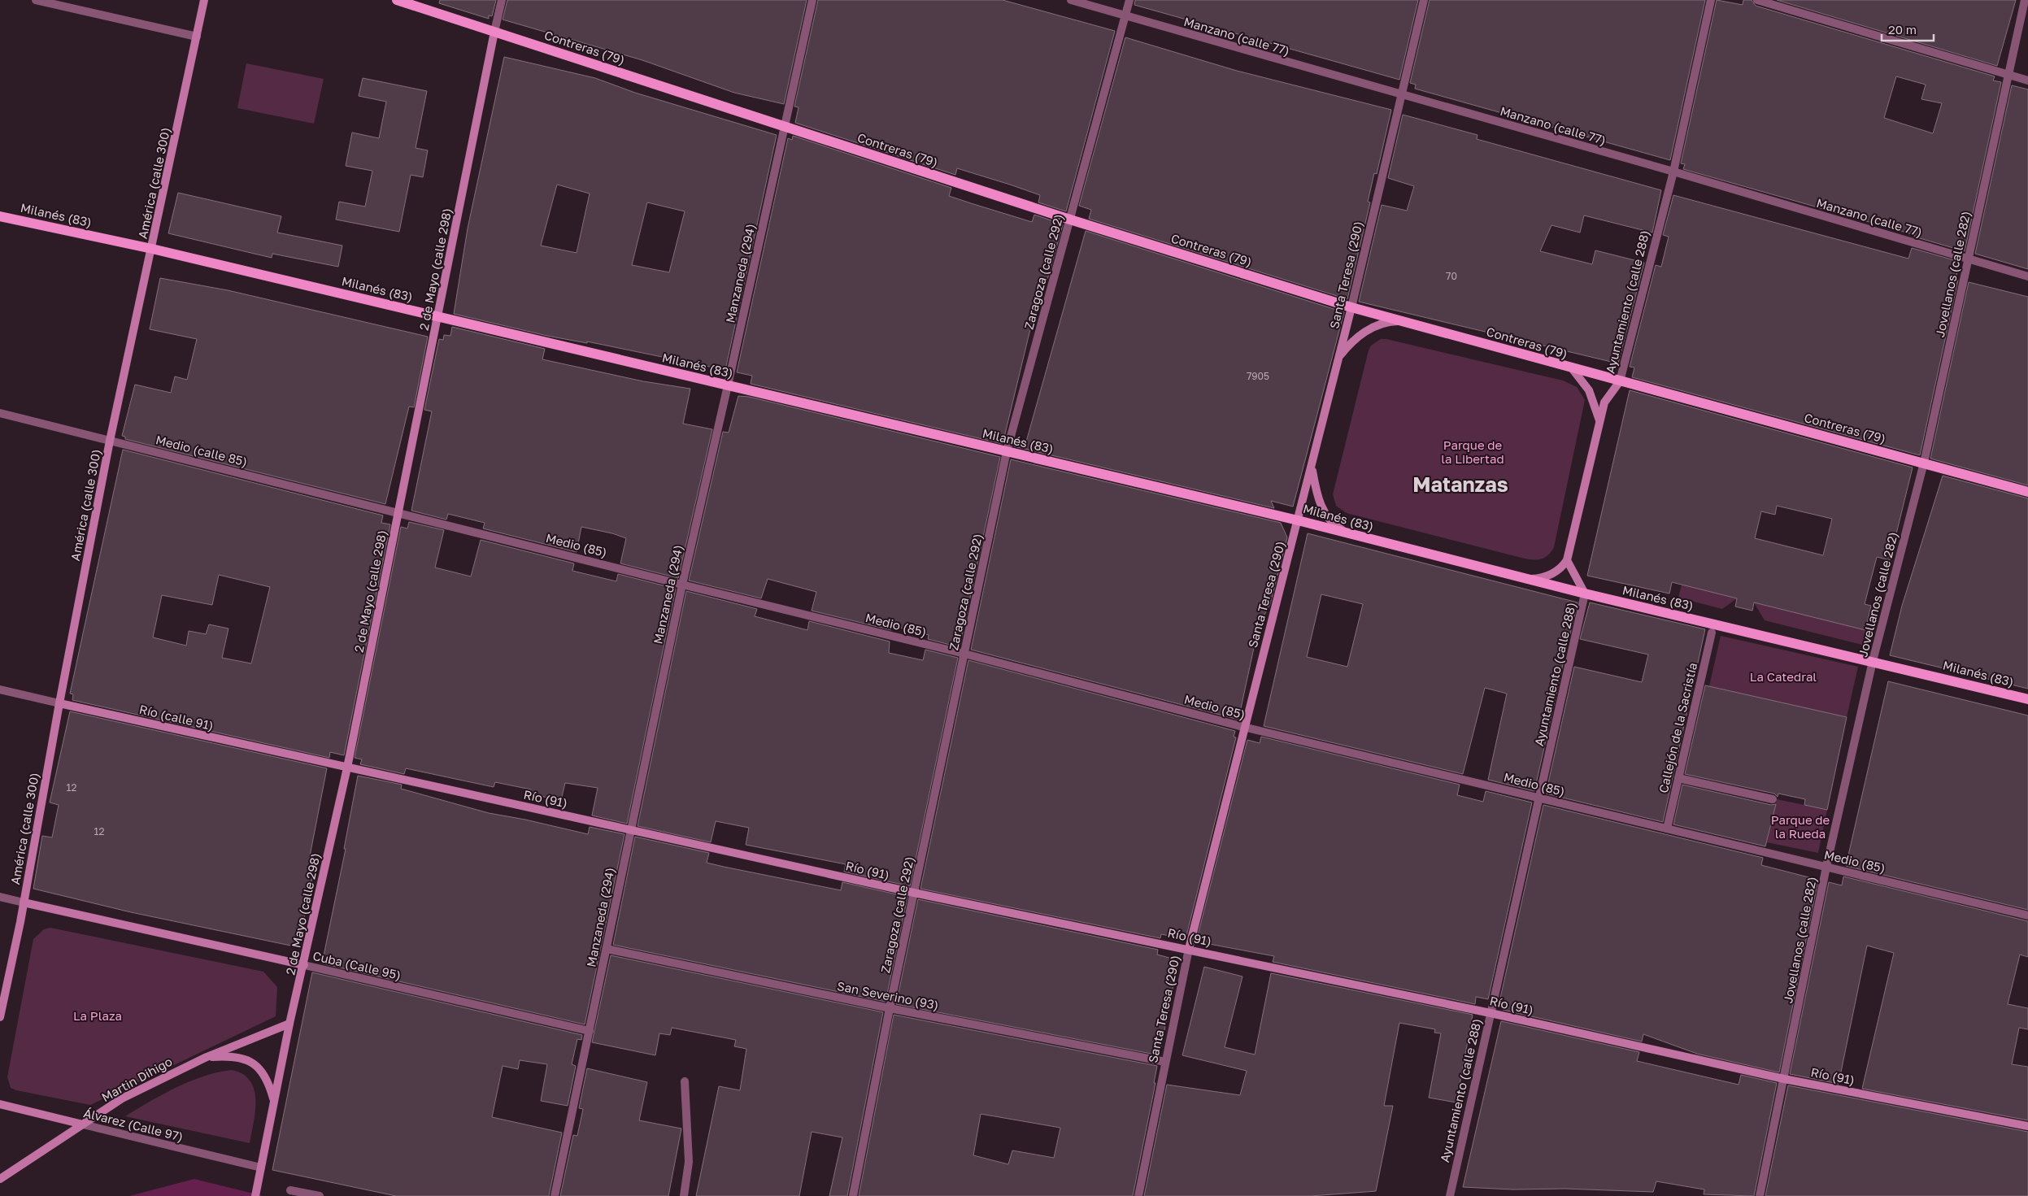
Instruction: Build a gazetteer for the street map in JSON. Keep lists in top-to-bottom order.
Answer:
{
  "streets": {
    "main road": ["Contreras (79)", "Milanés (83)"],
    "street": [
      "Manzano (calle 77)",
      "América (calle 300)",
      "2 de Mayo (calle 298)",
      "Zaragoza (calle 292)",
      "Manzaneda (294)",
      "Jovellanos (calle 282)",
      "Santa Teresa (290)",
      "Ayuntamiento (calle 288)",
      "Medio (calle 85)",
      "Medio (85)",
      "Río (calle 91)",
      "Callejón de la Sacristía",
      "Río (91)",
      "Cuba (Calle 95)",
      "San Severino (93)",
      "Martin Dihigo",
      "Álvarez (Calle 97)"
    ]
  },
  "crossings": [
    ["Manzano (calle 77)", "Zaragoza (calle 292)"],
    ["Manzano (calle 77)", "Jovellanos (calle 282)"],
    ["Manzano (calle 77)", "Santa Teresa (290)"],
    ["Manzano (calle 77)", "Ayuntamiento (calle 288)"],
    ["Contreras (79)", "2 de Mayo (calle 298)"],
    ["Contreras (79)", "Zaragoza (calle 292)"],
    ["Contreras (79)", "Manzaneda (294)"],
    ["Contreras (79)", "Jovellanos (calle 282)"],
    ["Contreras (79)", "Santa Teresa (290)"],
    ["Contreras (79)", "Ayuntamiento (calle 288)"],
    ["América (calle 300)", "Milanés (83)"],
    ["América (calle 300)", "Medio (calle 85)"],
    ["América (calle 300)", "Río (calle 91)"],
    ["América (calle 300)", "Cuba (Calle 95)"],
    ["Milanés (83)", "2 de Mayo (calle 298)"],
    ["Milanés (83)", "Zaragoza (calle 292)"],
    ["Milanés (83)", "Manzaneda (294)"],
    ["Milanés (83)", "Jovellanos (calle 282)"],
    ["Milanés (83)", "Santa Teresa (290)"],
    ["Milanés (83)", "Ayuntamiento (calle 288)"],
    ["2 de Mayo (calle 298)", "Medio (calle 85)"],
    ["2 de Mayo (calle 298)", "Medio (85)"],
    ["2 de Mayo (calle 298)", "Río (calle 91)"],
    ["2 de Mayo (calle 298)", "Río (91)"],
    ["2 de Mayo (calle 298)", "Cuba (Calle 95)"],
    ["2 de Mayo (calle 298)", "Martin Dihigo"],
    ["2 de Mayo (calle 298)", "Álvarez (Calle 97)"],
    ["Zaragoza (calle 292)", "Medio (85)"],
    ["Zaragoza (calle 292)", "Río (91)"],
    ["Zaragoza (calle 292)", "San Severino (93)"],
    ["Manzaneda (294)", "Medio (85)"],
    ["Manzaneda (294)", "Río (91)"],
    ["Manzaneda (294)", "Cuba (Calle 95)"],
    ["Manzaneda (294)", "San Severino (93)"],
    ["Jovellanos (calle 282)", "Medio (85)"],
    ["Jovellanos (calle 282)", "Río (91)"],
    ["Santa Teresa (290)", "Medio (85)"],
    ["Santa Teresa (290)", "Río (91)"],
    ["Santa Teresa (290)", "San Severino (93)"],
    ["Ayuntamiento (calle 288)", "Medio (85)"],
    ["Ayuntamiento (calle 288)", "Río (91)"],
    ["Medio (calle 85)", "Medio (85)"],
    ["Medio (85)", "Callejón de la Sacristía"],
    ["Río (calle 91)", "Río (91)"],
    ["Martin Dihigo", "Álvarez (Calle 97)"]
  ],
  "districts": ["Matanzas"],
  "parks": [
    "Parque de la Libertad",
    "La Catedral",
    "Parque de la Rueda",
    "La Plaza"
  ],
  "house_numbers": [
    "70",
    "7905",
    "12",
    "12"
  ],
  "scale_bar": "20 m"
}
